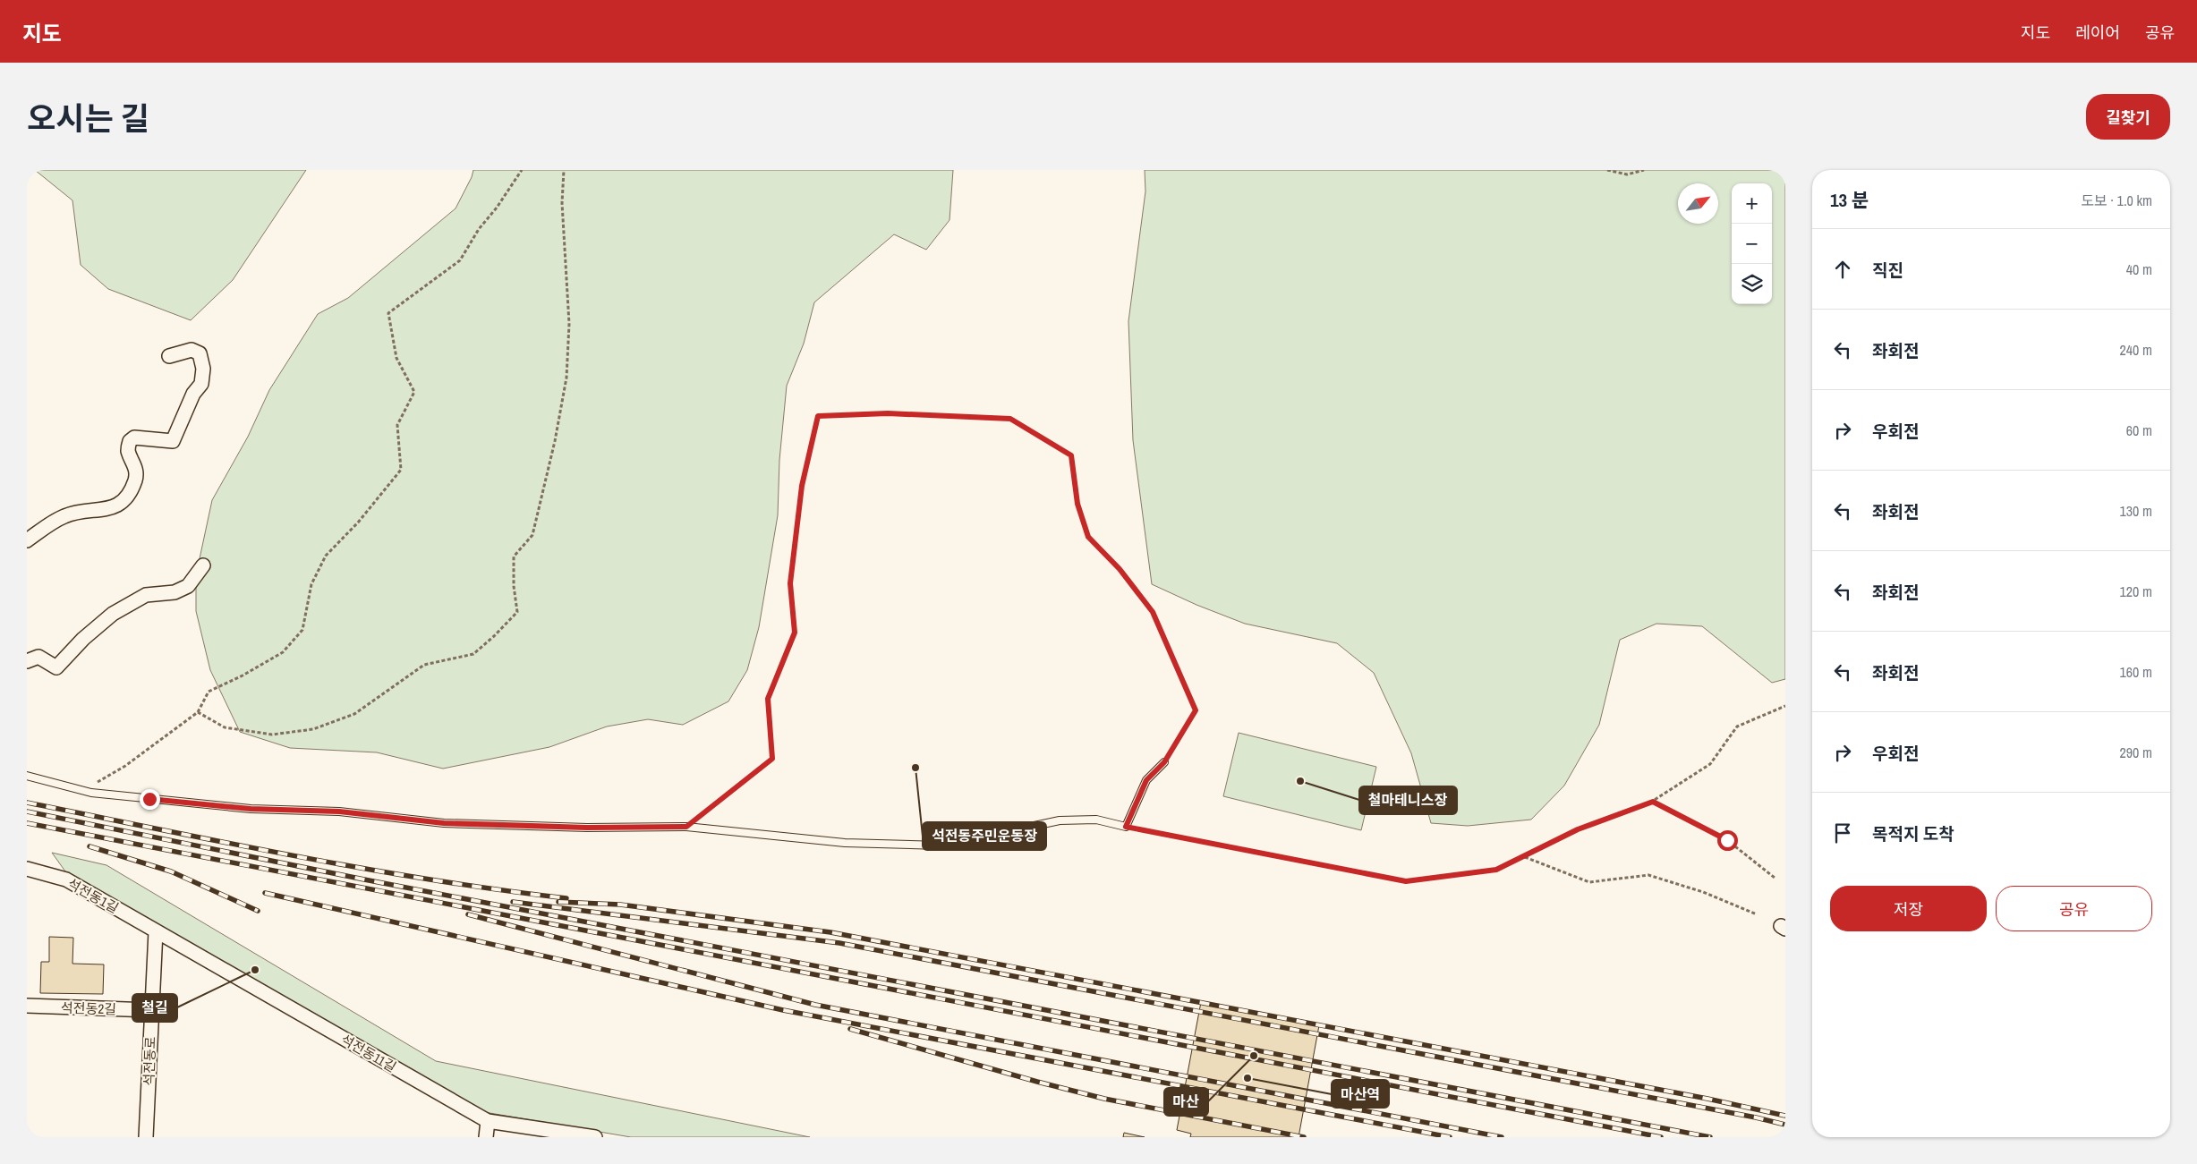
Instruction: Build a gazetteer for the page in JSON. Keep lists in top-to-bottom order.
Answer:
{
  "streets": {
    "street": [
      "석전동1길",
      "석전동2길",
      "석전동11길",
      "석전동로"
    ]
  },
  "crossings": [
    ["석전동1길", "석전동11길"],
    ["석전동1길", "석전동로"],
    ["석전동2길", "석전동로"],
    ["석전동11길", "석전동로"]
  ],
  "places": [
    "석전동주민운동장",
    "철마테니스장",
    "철길",
    "마산",
    "마산역"
  ],
  "north": "top right",
  "page": {
    "header": "지도",
    "nav": ["지도", "레이어", "공유"],
    "title": "오시는 길",
    "buttons": [
      "길찾기",
      ["저장", "공유"]
    ],
    "heading": ["13 분", "도보 · 1.0 km"],
    "map_buttons": ["+", "−"],
    "list": [
      ["직진", "40 m"],
      ["좌회전", "240 m"],
      ["우회전", "60 m"],
      ["좌회전", "130 m"],
      ["좌회전", "120 m"],
      ["좌회전", "160 m"],
      ["우회전", "290 m"],
      "목적지 도착"
    ]
  }
}
